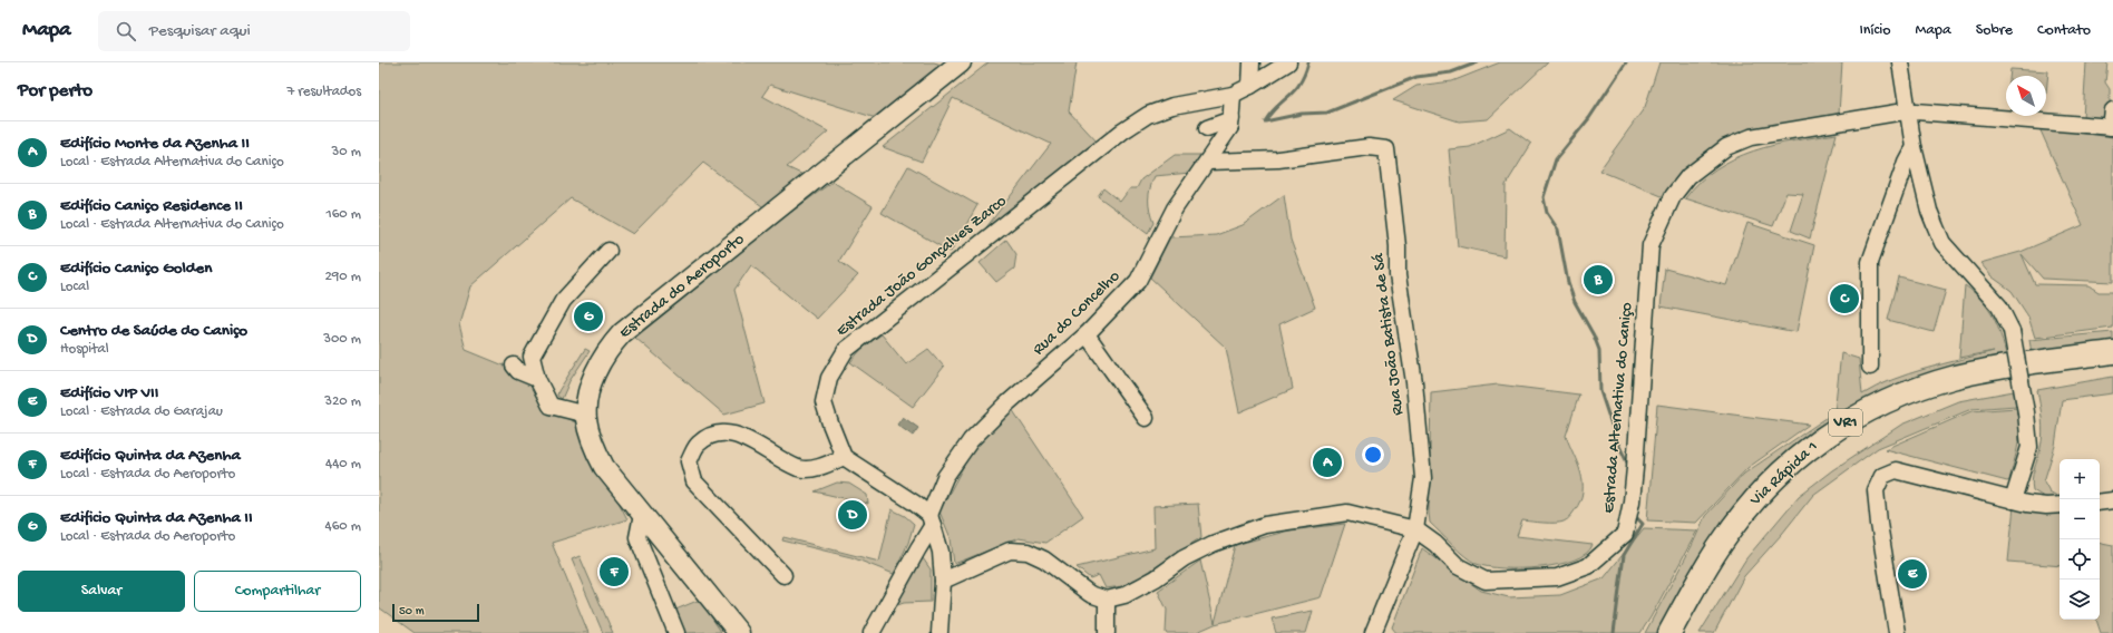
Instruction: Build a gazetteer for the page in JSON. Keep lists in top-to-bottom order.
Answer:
{
  "streets": {
    "highway": ["VR1", "Via Rápida 1"],
    "main road": ["Estrada do Aeroporto"],
    "street": [
      "Estrada João Gonçalves Zarco",
      "Rua do Concelho",
      "Rua João Batista de Sá",
      "Estrada Alternativa do Caniço"
    ]
  },
  "crossings": [
    ["Estrada João Gonçalves Zarco", "Rua do Concelho"],
    ["Rua do Concelho", "Rua João Batista de Sá"],
    ["Rua João Batista de Sá", "Estrada Alternativa do Caniço"]
  ],
  "scale_bar": "50 m",
  "north": "top left",
  "page": {
    "header": "Mapa",
    "search": "Pesquisar aqui",
    "nav": [
      "Início",
      "Mapa",
      "Sobre",
      "Contato"
    ],
    "heading": ["Por perto", "7 resultados"],
    "list": [
      {
        "mark": "A",
        "name": "Edifício Monte da Azenha II",
        "note": "Local · Estrada Alternativa do Caniço",
        "value": "30 m"
      },
      {
        "mark": "B",
        "name": "Edifício Caniço Residence II",
        "note": "Local · Estrada Alternativa do Caniço",
        "value": "160 m"
      },
      {
        "mark": "C",
        "name": "Edifício Caniço Golden",
        "note": "Local",
        "value": "290 m"
      },
      {
        "mark": "D",
        "name": "Centro de Saúde do Caniço",
        "note": "Hospital",
        "value": "300 m"
      },
      {
        "mark": "E",
        "name": "Edifício VIP VII",
        "note": "Local · Estrada do Garajau",
        "value": "320 m"
      },
      {
        "mark": "F",
        "name": "Edifício Quinta da Azenha",
        "note": "Local · Estrada do Aeroporto",
        "value": "440 m"
      },
      {
        "mark": "G",
        "name": "Edificio Quinta da Azenha II",
        "note": "Local · Estrada do Aeroporto",
        "value": "460 m"
      }
    ],
    "pins": [
      "B",
      "C",
      "G",
      "A",
      "D",
      "F",
      "E"
    ],
    "map_buttons": ["+", "−"],
    "buttons": ["Salvar", "Compartilhar"],
    "scale": "50 m"
  }
}
